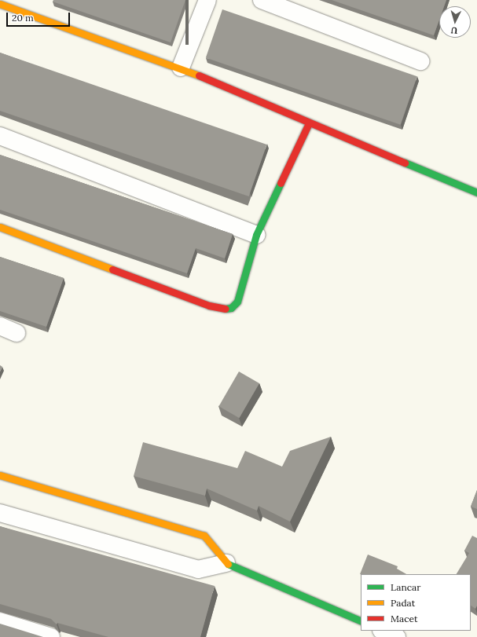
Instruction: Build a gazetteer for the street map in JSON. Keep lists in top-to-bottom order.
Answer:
{
  "legend": ["Lancar", "Padat", "Macet"],
  "scale_bar": "20 m",
  "north": "bottom"
}
